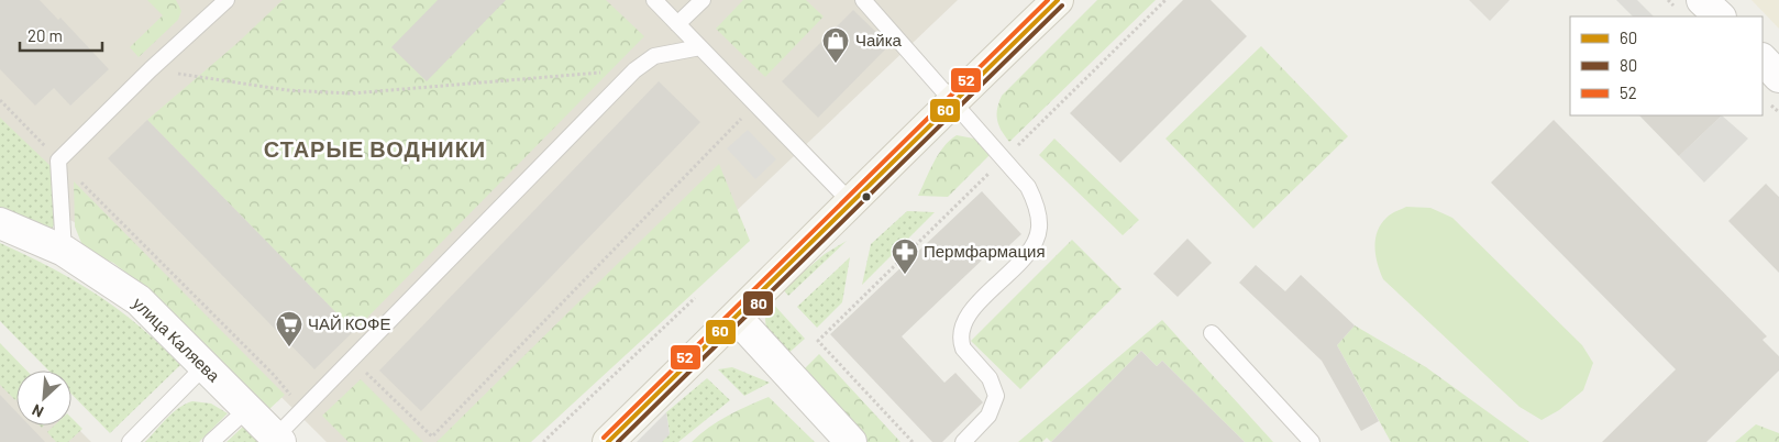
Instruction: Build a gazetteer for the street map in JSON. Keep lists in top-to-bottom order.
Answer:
{
  "streets": {
    "street": ["улица Каляева"]
  },
  "districts": ["СТАРЫЕ ВОДНИКИ"],
  "places": {
    "shop": ["Чайка"],
    "pharmacy": ["Пермфармация"],
    "supermarket": ["ЧАЙ КОФЕ"]
  },
  "lines": ["transit line 60", "transit line 52", "transit line 80"],
  "legend": ["60", "80", "52"],
  "scale_bar": "20 m",
  "north": "bottom left"
}
